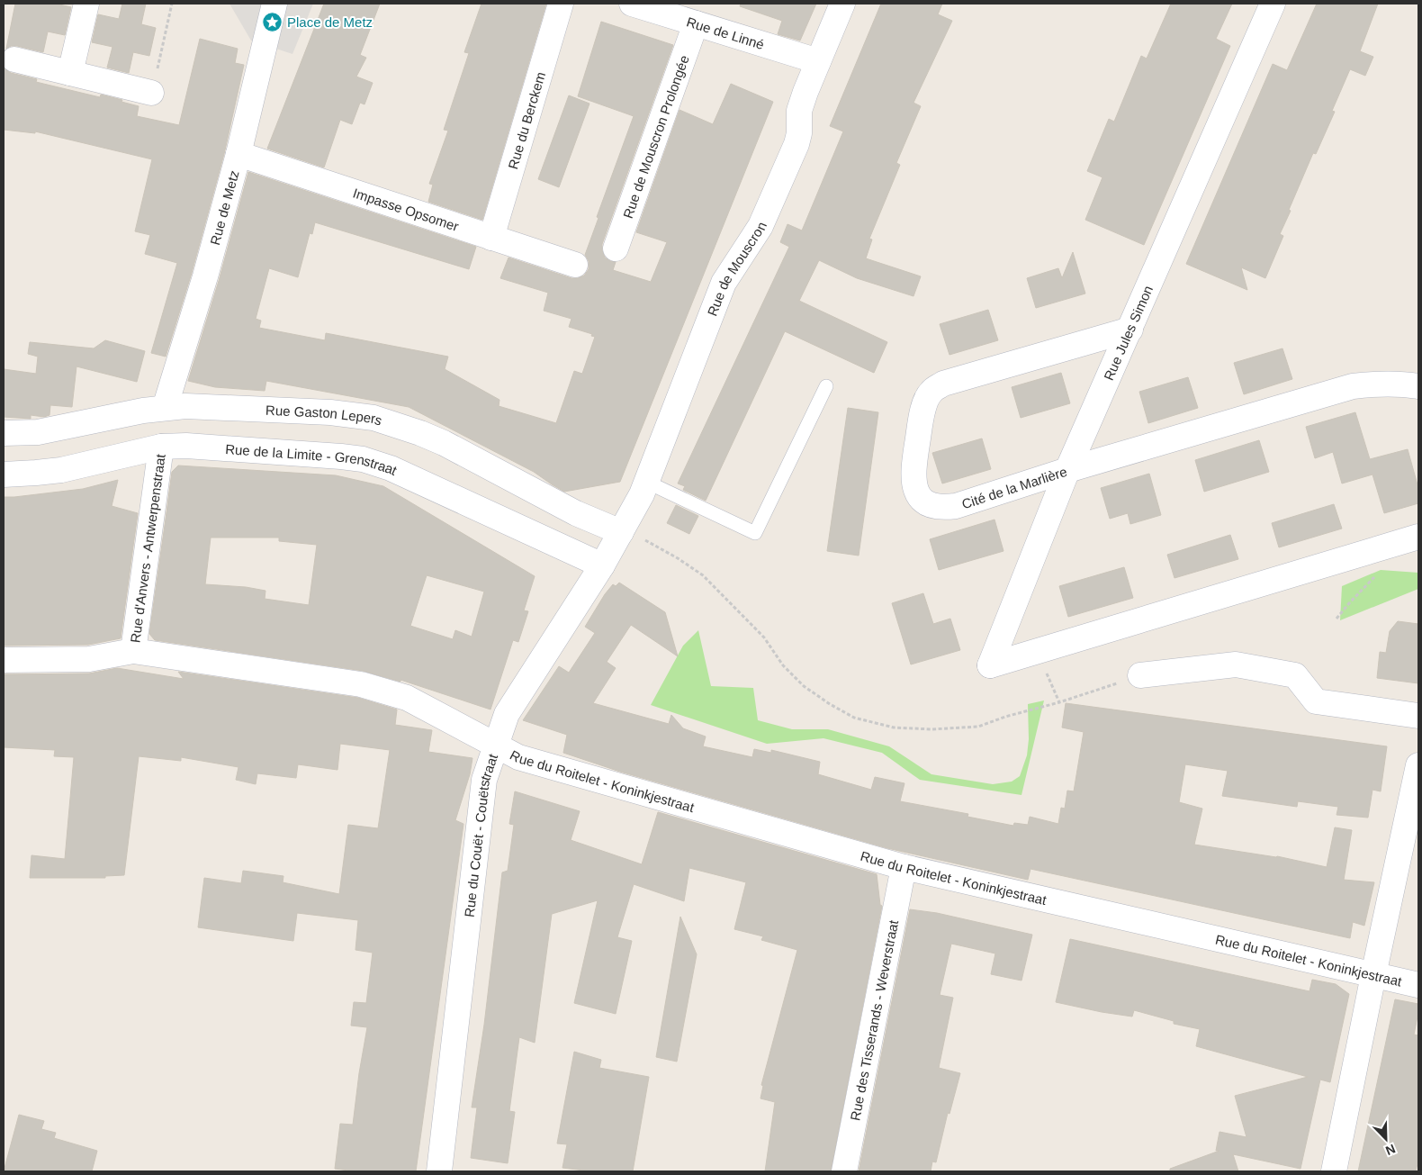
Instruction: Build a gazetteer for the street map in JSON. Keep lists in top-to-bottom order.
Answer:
{
  "streets": {
    "street": [
      "Rue de Linné",
      "Rue du Berckem",
      "Rue de Mouscron Prolongée",
      "Rue de Metz",
      "Impasse Opsomer",
      "Rue de Mouscron",
      "Rue Jules Simon",
      "Rue Gaston Lepers",
      "Rue de la Limite - Grenstraat",
      "Cité de la Marlière",
      "Rue d'Anvers - Antwerpenstraat",
      "Rue du Roitelet - Koninkjestraat",
      "Rue du Couët - Couëtstraat",
      "Rue des Tisserands - Weverstraat"
    ]
  },
  "crossings": [
    ["Rue de Linné", "Rue de Mouscron Prolongée"],
    ["Rue de Linné", "Rue de Mouscron"],
    ["Rue du Berckem", "Impasse Opsomer"],
    ["Rue de Metz", "Impasse Opsomer"],
    ["Rue de Metz", "Rue Gaston Lepers"],
    ["Rue de Mouscron", "Rue Gaston Lepers"],
    ["Rue de Mouscron", "Rue du Couët - Couëtstraat"],
    ["Rue Jules Simon", "Cité de la Marlière"],
    ["Rue Gaston Lepers", "Rue du Couët - Couëtstraat"],
    ["Rue de la Limite - Grenstraat", "Rue d'Anvers - Antwerpenstraat"],
    ["Rue de la Limite - Grenstraat", "Rue du Couët - Couëtstraat"],
    ["Rue d'Anvers - Antwerpenstraat", "Rue du Roitelet - Koninkjestraat"],
    ["Rue du Roitelet - Koninkjestraat", "Rue du Couët - Couëtstraat"],
    ["Rue du Roitelet - Koninkjestraat", "Rue des Tisserands - Weverstraat"]
  ],
  "places": {
    "place": ["Place de Metz"]
  },
  "north": "bottom right"
}
